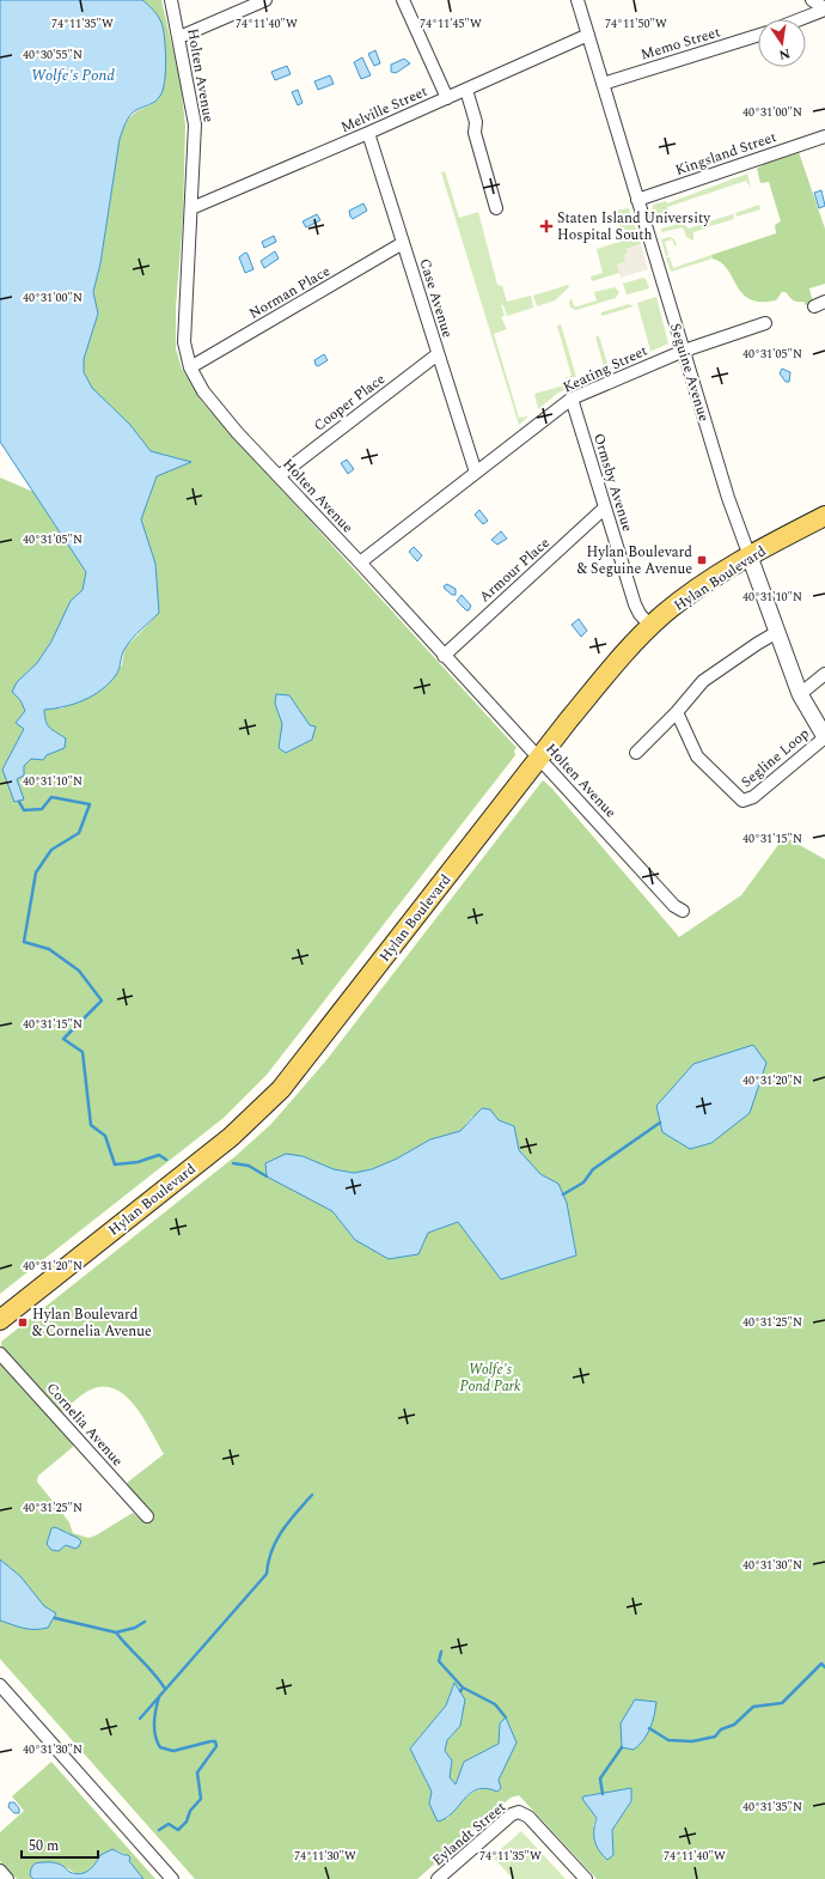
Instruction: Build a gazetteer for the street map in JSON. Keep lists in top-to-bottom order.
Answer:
{
  "streets": {
    "main road": ["Hylan Boulevard"],
    "street": [
      "Memo Street",
      "Holten Avenue",
      "Melville Street",
      "Kingsland Street",
      "Norman Place",
      "Case Avenue",
      "Keating Street",
      "Seguine Avenue",
      "Cooper Place",
      "Ormsby Avenue",
      "Armour Place",
      "Segline Loop",
      "Cornelia Avenue",
      "Eylandt Street"
    ]
  },
  "crossings": [
    ["Memo Street", "Seguine Avenue"],
    ["Holten Avenue", "Melville Street"],
    ["Holten Avenue", "Norman Place"],
    ["Holten Avenue", "Keating Street"],
    ["Holten Avenue", "Cooper Place"],
    ["Holten Avenue", "Armour Place"],
    ["Holten Avenue", "Hylan Boulevard"],
    ["Melville Street", "Case Avenue"],
    ["Melville Street", "Seguine Avenue"],
    ["Kingsland Street", "Seguine Avenue"],
    ["Norman Place", "Case Avenue"],
    ["Case Avenue", "Keating Street"],
    ["Case Avenue", "Cooper Place"],
    ["Keating Street", "Seguine Avenue"],
    ["Keating Street", "Ormsby Avenue"],
    ["Seguine Avenue", "Hylan Boulevard"],
    ["Seguine Avenue", "Segline Loop"],
    ["Ormsby Avenue", "Armour Place"],
    ["Ormsby Avenue", "Hylan Boulevard"]
  ],
  "water": ["Wolfe's Pond"],
  "parks": ["Wolfe's Pond Park"],
  "places": {
    "health": ["Staten Island University Hospital South"],
    "transit": ["Hylan Boulevard & Seguine Avenue", "Hylan Boulevard & Cornelia Avenue"]
  },
  "scale_bar": "50 m",
  "north": "bottom",
  "coordinates": [
    "74°11'35\"W",
    "74°11'40\"W",
    "74°11'45\"W",
    "74°11'50\"W",
    "40°30'55\"N",
    "40°31'00\"N",
    "40°31'05\"N",
    "40°31'10\"N",
    "40°31'15\"N",
    "40°31'20\"N",
    "40°31'25\"N",
    "40°31'30\"N",
    "40°31'35\"N",
    "74°11'30\"W"
  ]
}
